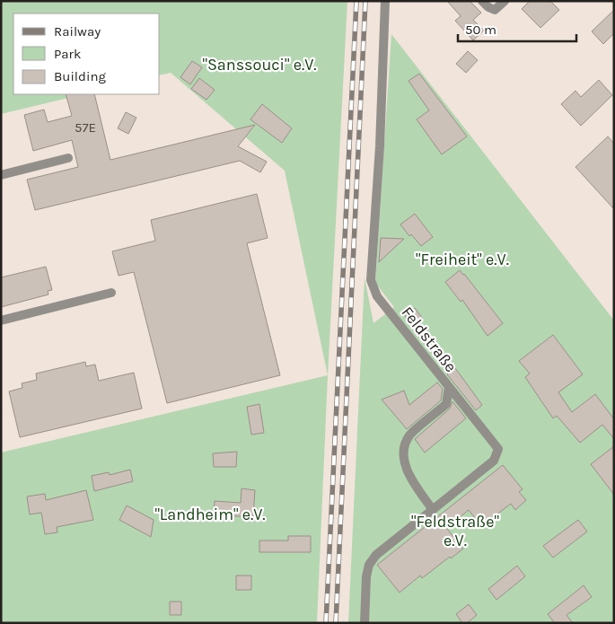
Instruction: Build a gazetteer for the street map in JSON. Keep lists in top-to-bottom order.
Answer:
{
  "streets": {
    "lane": ["Feldstraße"]
  },
  "parks": [
    "\"Sanssouci\" e.V.",
    "\"Freiheit\" e.V.",
    "\"Landheim\" e.V.",
    "\"Feldstraße\" e.V."
  ],
  "house_numbers": ["57E"],
  "legend": ["Railway", "Park", "Building"],
  "scale_bar": "50 m"
}
